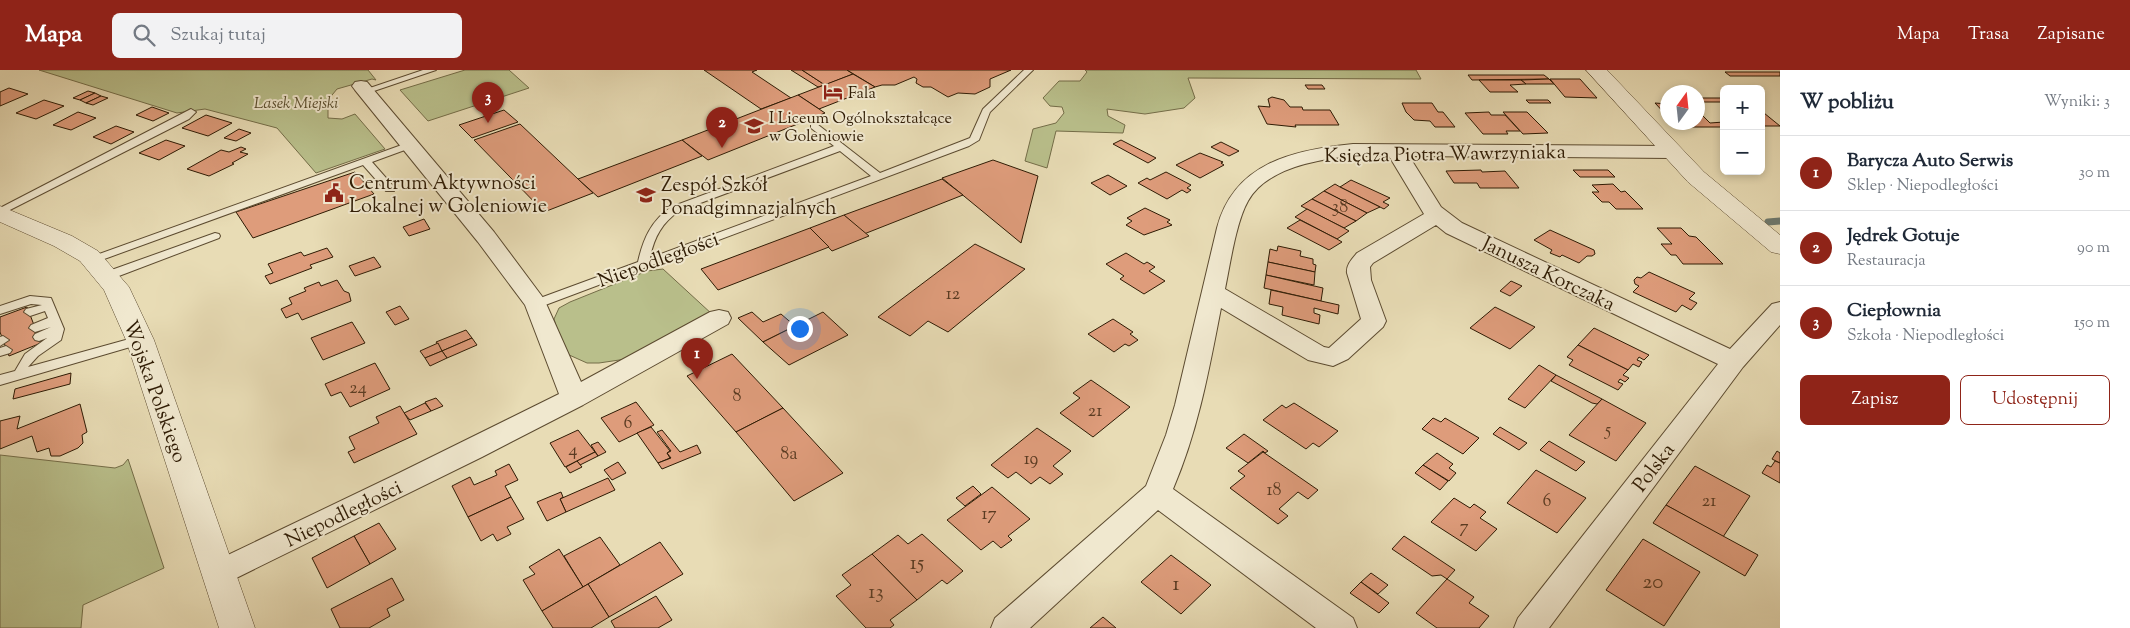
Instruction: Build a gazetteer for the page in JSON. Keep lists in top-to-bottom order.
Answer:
{
  "streets": {
    "street": [
      "Księdza Piotra Wawrzyniaka",
      "Niepodległości",
      "Janusza Korczaka",
      "Wojska Polskiego",
      "Polska"
    ]
  },
  "crossings": [
    ["Księdza Piotra Wawrzyniaka", "Janusza Korczaka"],
    ["Niepodległości", "Wojska Polskiego"],
    ["Janusza Korczaka", "Polska"]
  ],
  "parks": ["Lasek Miejski"],
  "places": {
    "hotel": ["Fala"],
    "school or university": ["I Liceum Ogólnokształcące w Goleniowie", "Zespół Szkół Ponadgimnazjalnych"],
    "public building": ["Centrum Aktywności Lokalnej w Goleniowie"]
  },
  "house_numbers": [
    "38",
    "12",
    "24",
    "8",
    "21",
    "6",
    "5",
    "4",
    "8a",
    "19",
    "18",
    "6",
    "21",
    "17",
    "7",
    "15",
    "20",
    "1",
    "13"
  ],
  "north": "top",
  "page": {
    "header": "Mapa",
    "search": "Szukaj tutaj",
    "nav": ["Mapa", "Trasa", "Zapisane"],
    "heading": ["W pobliżu", "Wyniki: 3"],
    "pins": ["3", "2", "1"],
    "map_buttons": ["+", "−"],
    "list": [
      {
        "mark": "1",
        "name": "Barycza Auto Serwis",
        "note": "Sklep · Niepodległości",
        "value": "30 m"
      },
      {
        "mark": "2",
        "name": "Jędrek Gotuje",
        "note": "Restauracja",
        "value": "90 m"
      },
      {
        "mark": "3",
        "name": "Ciepłownia",
        "note": "Szkoła · Niepodległości",
        "value": "150 m"
      }
    ],
    "buttons": ["Zapisz", "Udostępnij"]
  }
}
